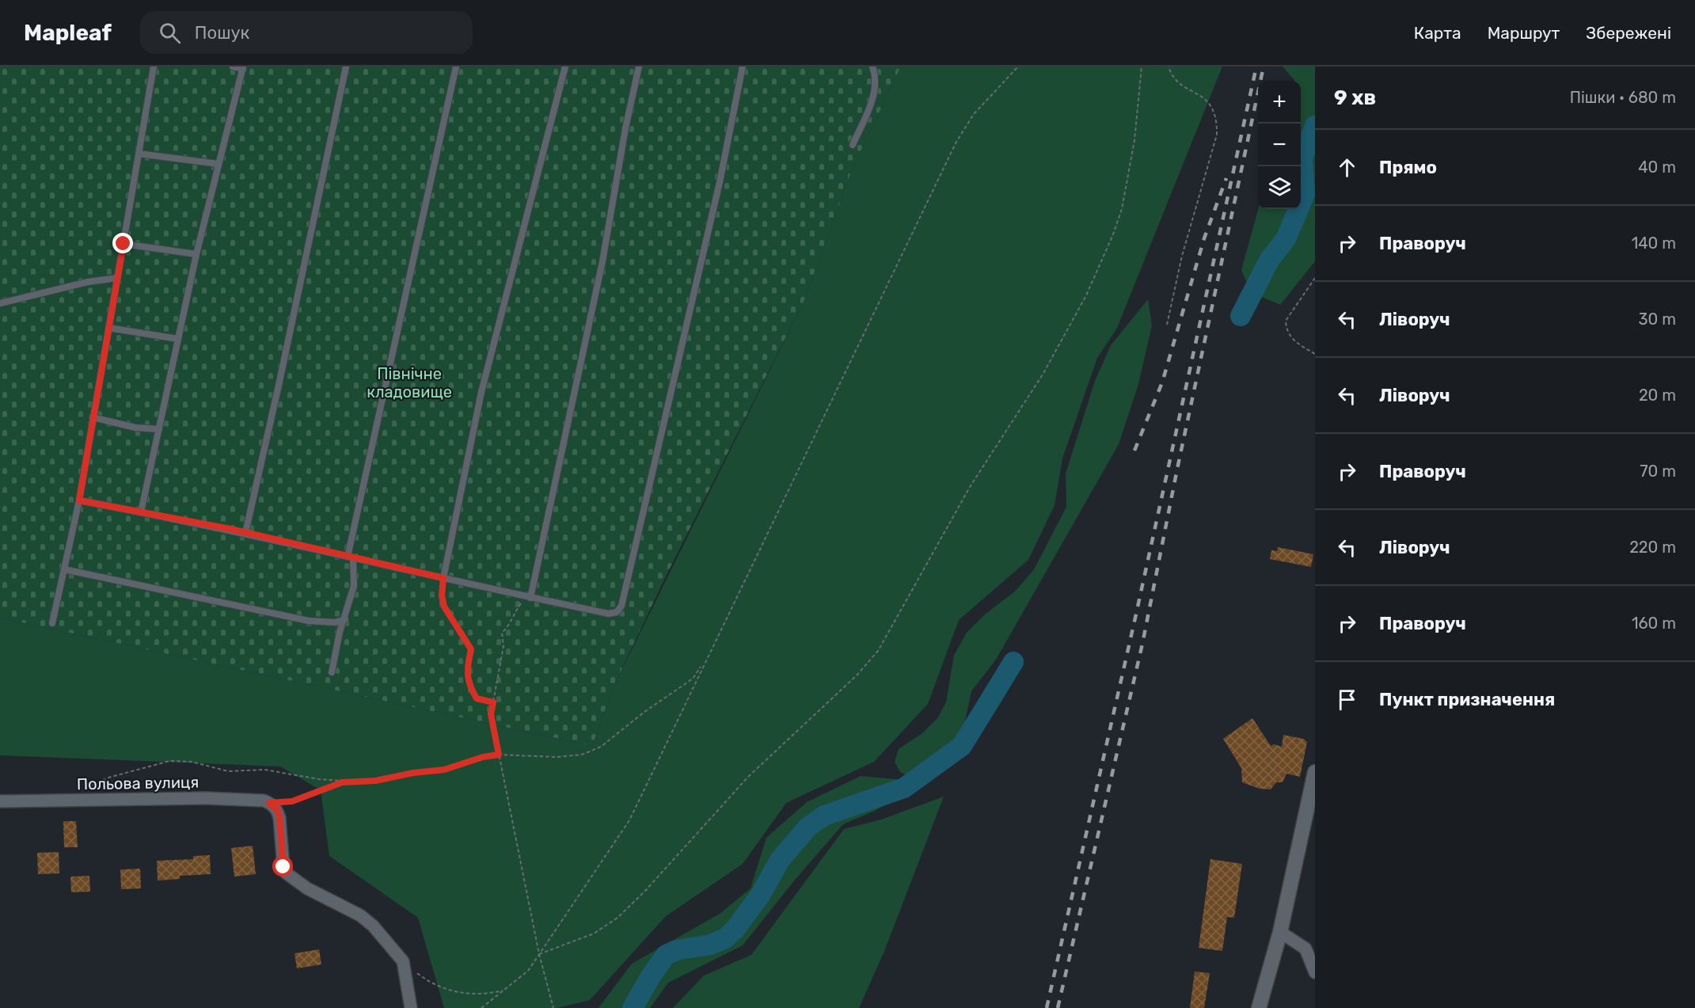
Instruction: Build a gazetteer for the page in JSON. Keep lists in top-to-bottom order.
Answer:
{
  "streets": {
    "street": ["Польова вулиця"]
  },
  "parks": ["Північне кладовище"],
  "page": {
    "header": "Mapleaf",
    "search": "Пошук",
    "nav": ["Карта", "Маршрут", "Збережені"],
    "heading": ["9 хв", "Пішки · 680 m"],
    "map_buttons": ["+", "−"],
    "list": [
      ["Прямо", "40 m"],
      ["Праворуч", "140 m"],
      ["Ліворуч", "30 m"],
      ["Ліворуч", "20 m"],
      ["Праворуч", "70 m"],
      ["Ліворуч", "220 m"],
      ["Праворуч", "160 m"],
      "Пункт призначення"
    ]
  }
}
